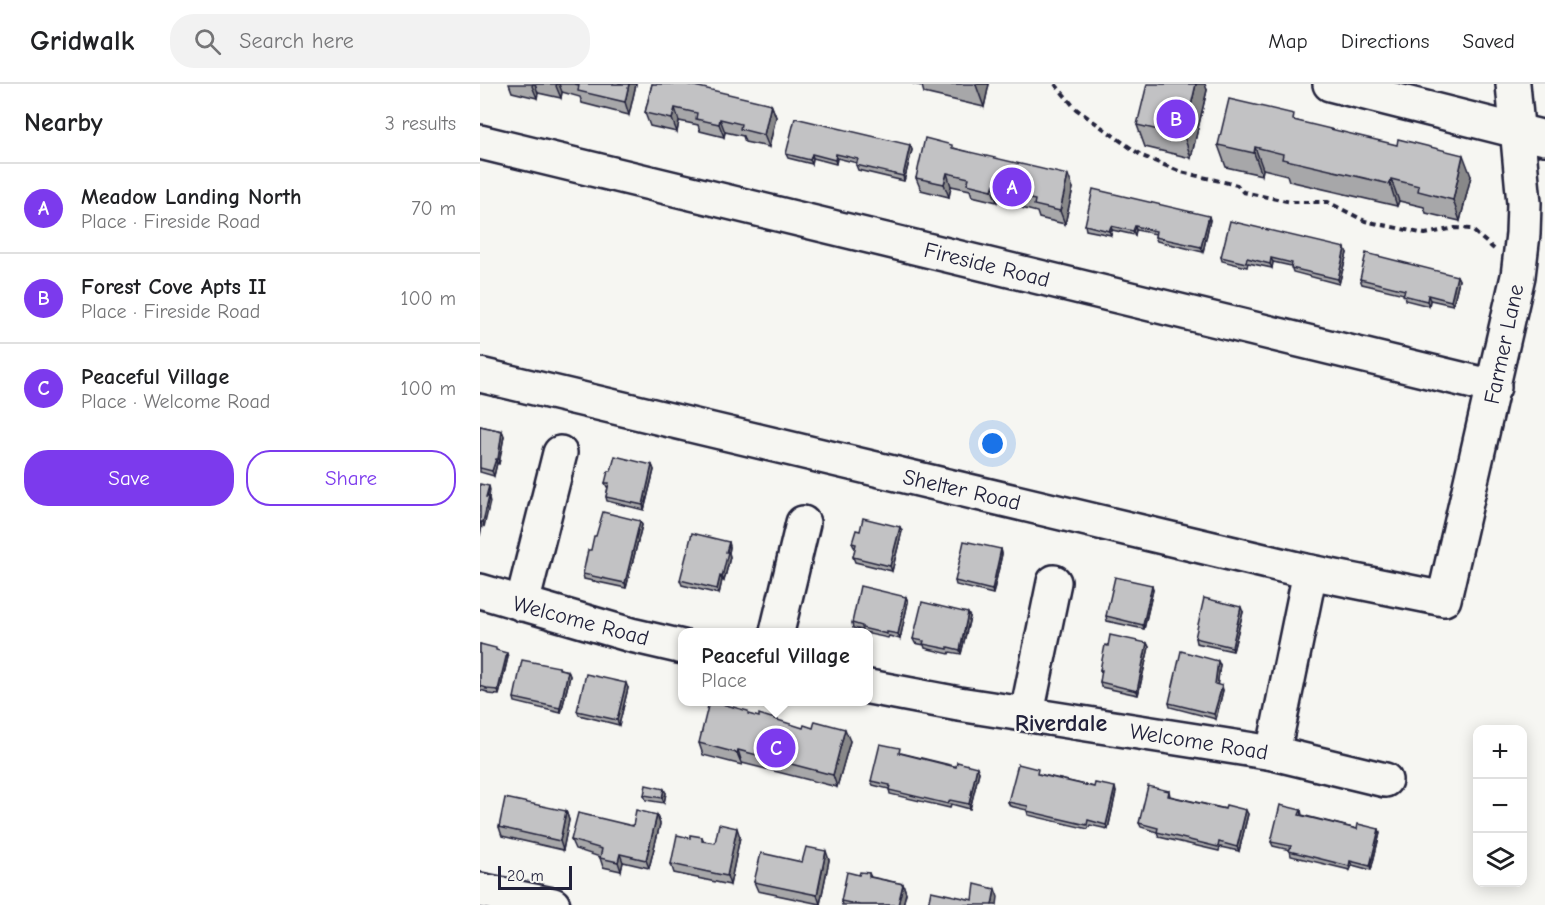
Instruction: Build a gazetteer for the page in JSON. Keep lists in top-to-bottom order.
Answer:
{
  "streets": {
    "street": [
      "Fireside Road",
      "Farmer Lane",
      "Shelter Road",
      "Welcome Road"
    ]
  },
  "crossings": [
    ["Fireside Road", "Farmer Lane"],
    ["Farmer Lane", "Shelter Road"]
  ],
  "districts": ["Riverdale"],
  "scale_bar": "20 m",
  "page": {
    "header": "Gridwalk",
    "search": "Search here",
    "nav": ["Map", "Directions", "Saved"],
    "heading": ["Nearby", "3 results"],
    "pins": ["B", "A", "C"],
    "list": [
      {
        "mark": "A",
        "name": "Meadow Landing North",
        "note": "Place · Fireside Road",
        "value": "70 m"
      },
      {
        "mark": "B",
        "name": "Forest Cove Apts II",
        "note": "Place · Fireside Road",
        "value": "100 m"
      },
      {
        "mark": "C",
        "name": "Peaceful Village",
        "note": "Place · Welcome Road",
        "value": "100 m"
      }
    ],
    "buttons": ["Save", "Share"],
    "popup": ["Peaceful Village", "Place"],
    "map_buttons": ["+", "−"],
    "scale": "20 m"
  }
}
